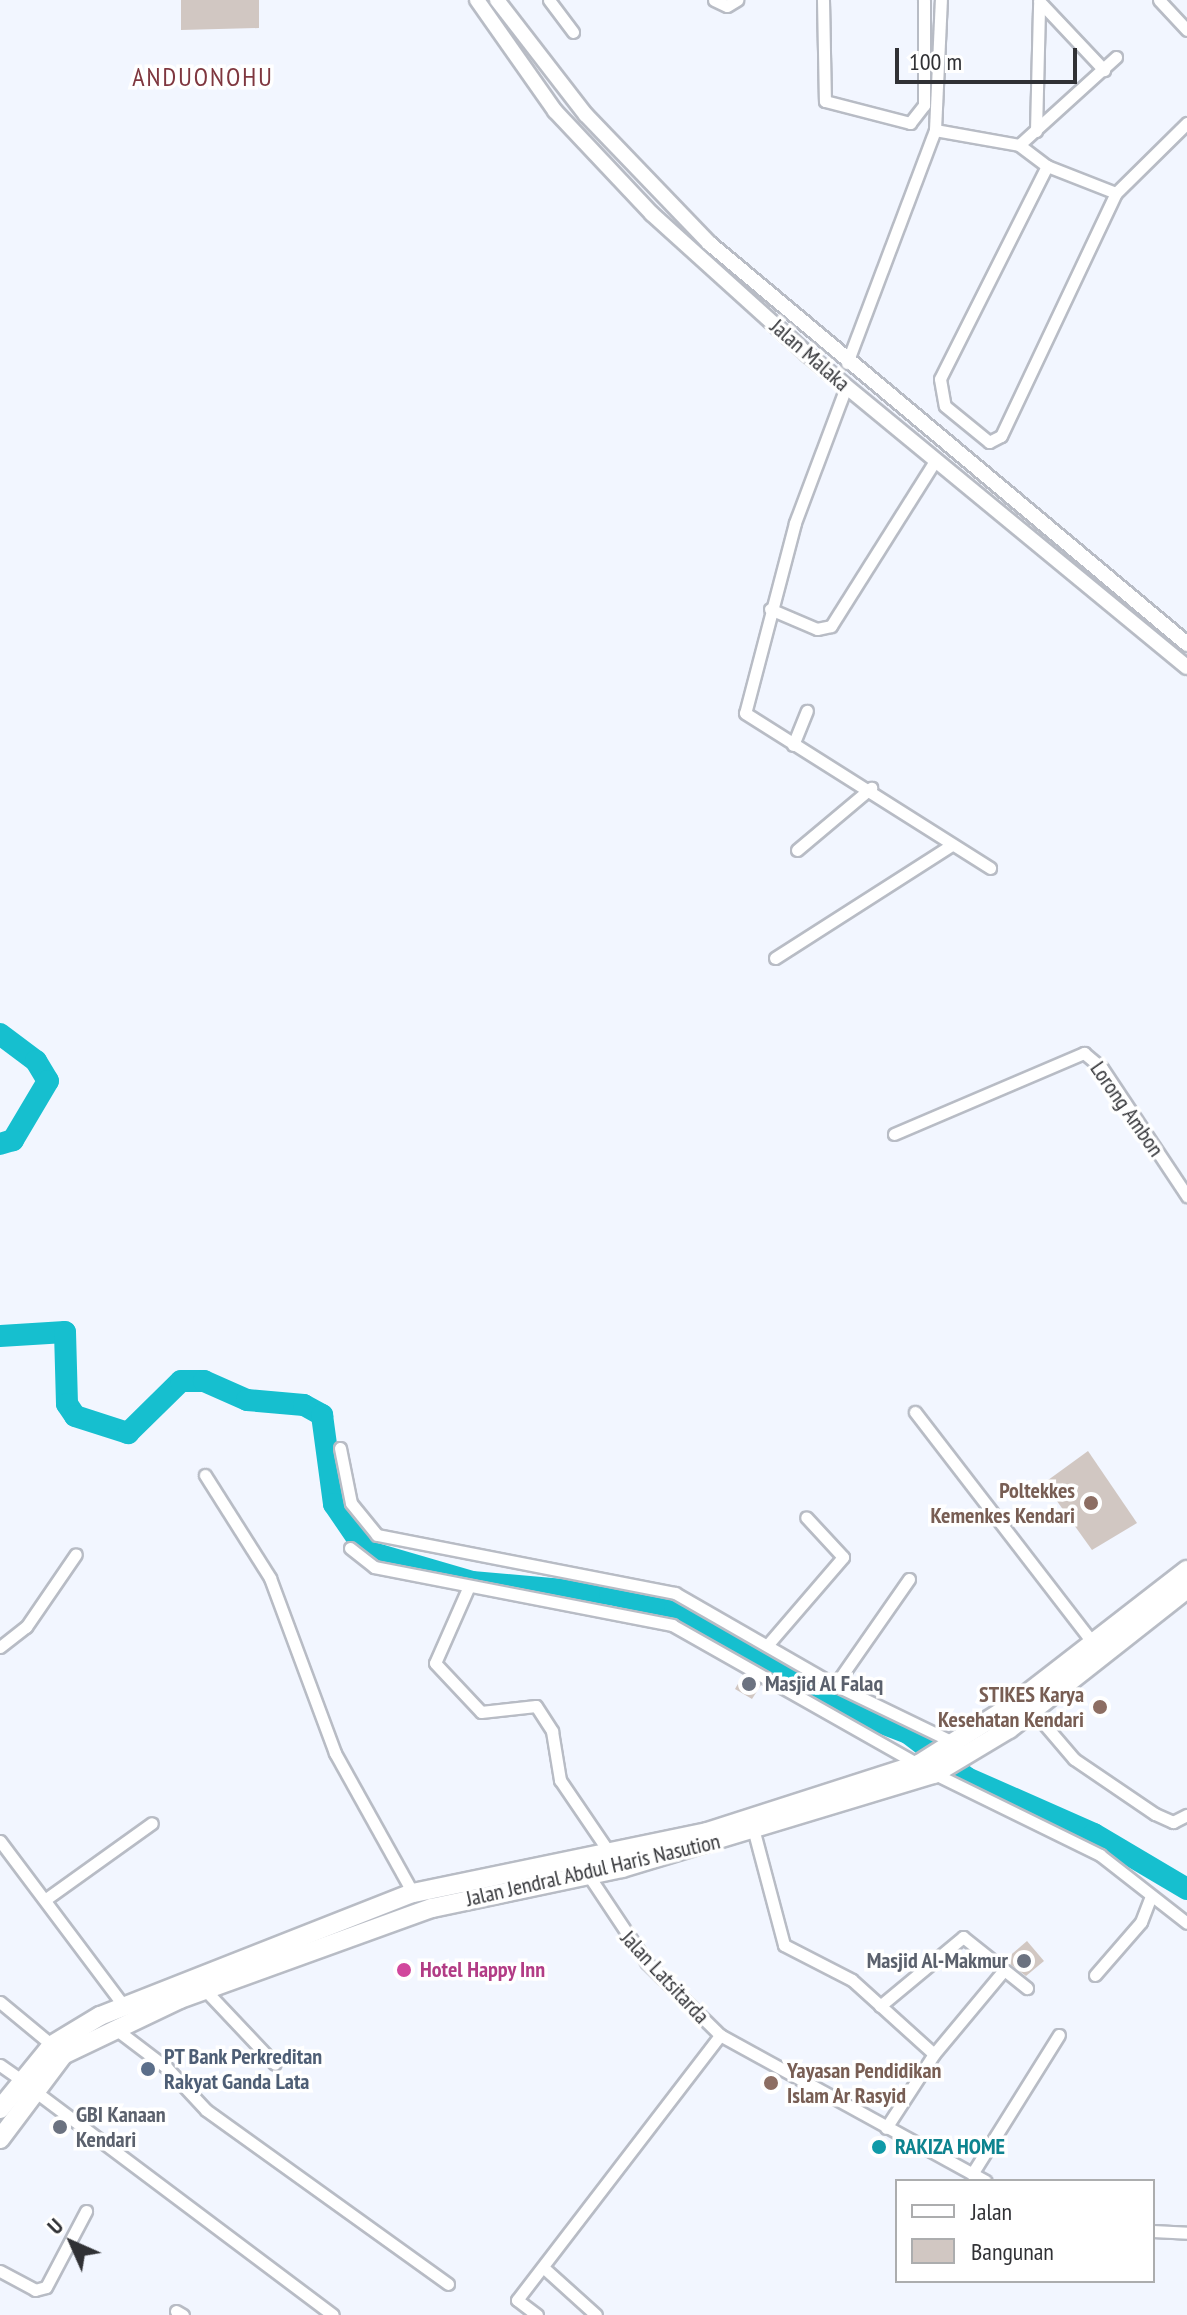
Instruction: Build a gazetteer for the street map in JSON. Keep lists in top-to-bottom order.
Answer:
{
  "streets": {
    "highway": ["Jalan Jendral Abdul Haris Nasution"],
    "street": ["Jalan Malaka", "Lorong Ambon", "Jalan Latsitarda"]
  },
  "crossings": [
    ["Jalan Jendral Abdul Haris Nasution", "Jalan Latsitarda"]
  ],
  "districts": ["ANDUONOHU"],
  "places": [
    "Poltekkes Kemenkes Kendari",
    "Masjid Al Falaq",
    "STIKES Karya Kesehatan Kendari",
    "Masjid Al-Makmur",
    "Hotel Happy Inn",
    "PT Bank Perkreditan Rakyat Ganda Lata",
    "Yayasan Pendidikan Islam Ar Rasyid",
    "GBI Kanaan Kendari",
    "RAKIZA HOME"
  ],
  "legend": ["Jalan", "Bangunan"],
  "scale_bar": "100 m",
  "north": "top left"
}
